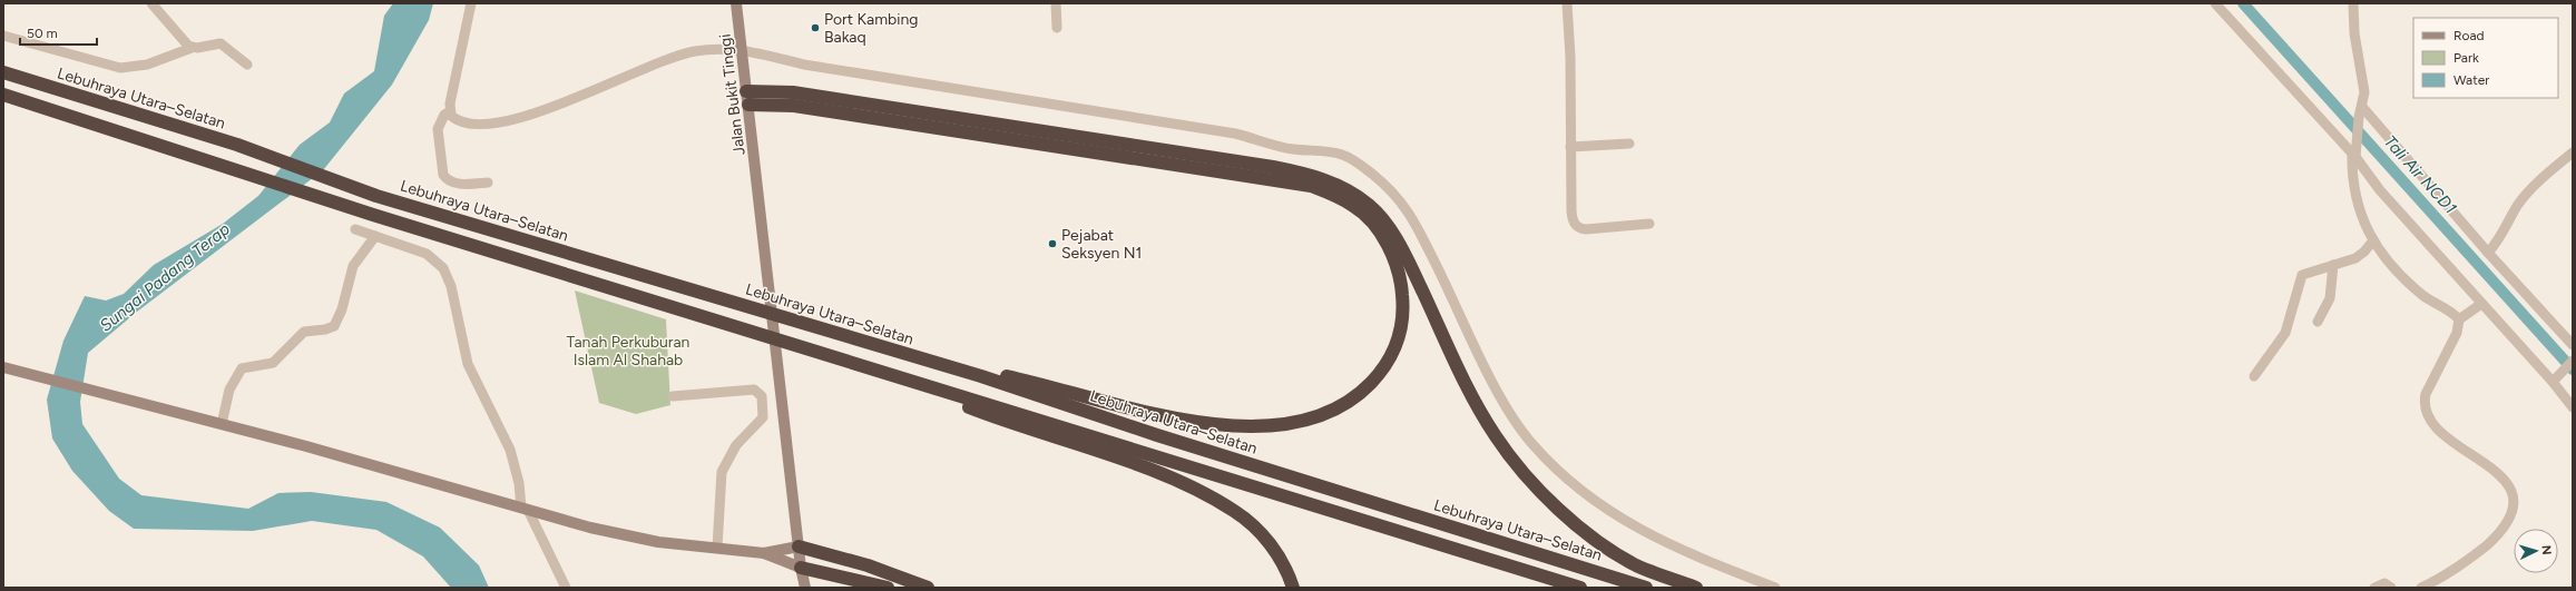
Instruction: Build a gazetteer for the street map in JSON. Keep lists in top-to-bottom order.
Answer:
{
  "streets": {
    "highway": ["Lebuhraya Utara–Selatan"],
    "main road": ["Jalan Bukit Tinggi"]
  },
  "water": ["Tali Air NCD1", "Sungai Padang Terap"],
  "parks": ["Tanah Perkuburan Islam Al Shahab"],
  "places": ["Port Kambing Bakaq", "Pejabat Seksyen N1"],
  "legend": ["Road", "Park", "Water"],
  "scale_bar": "50 m",
  "north": "right"
}
